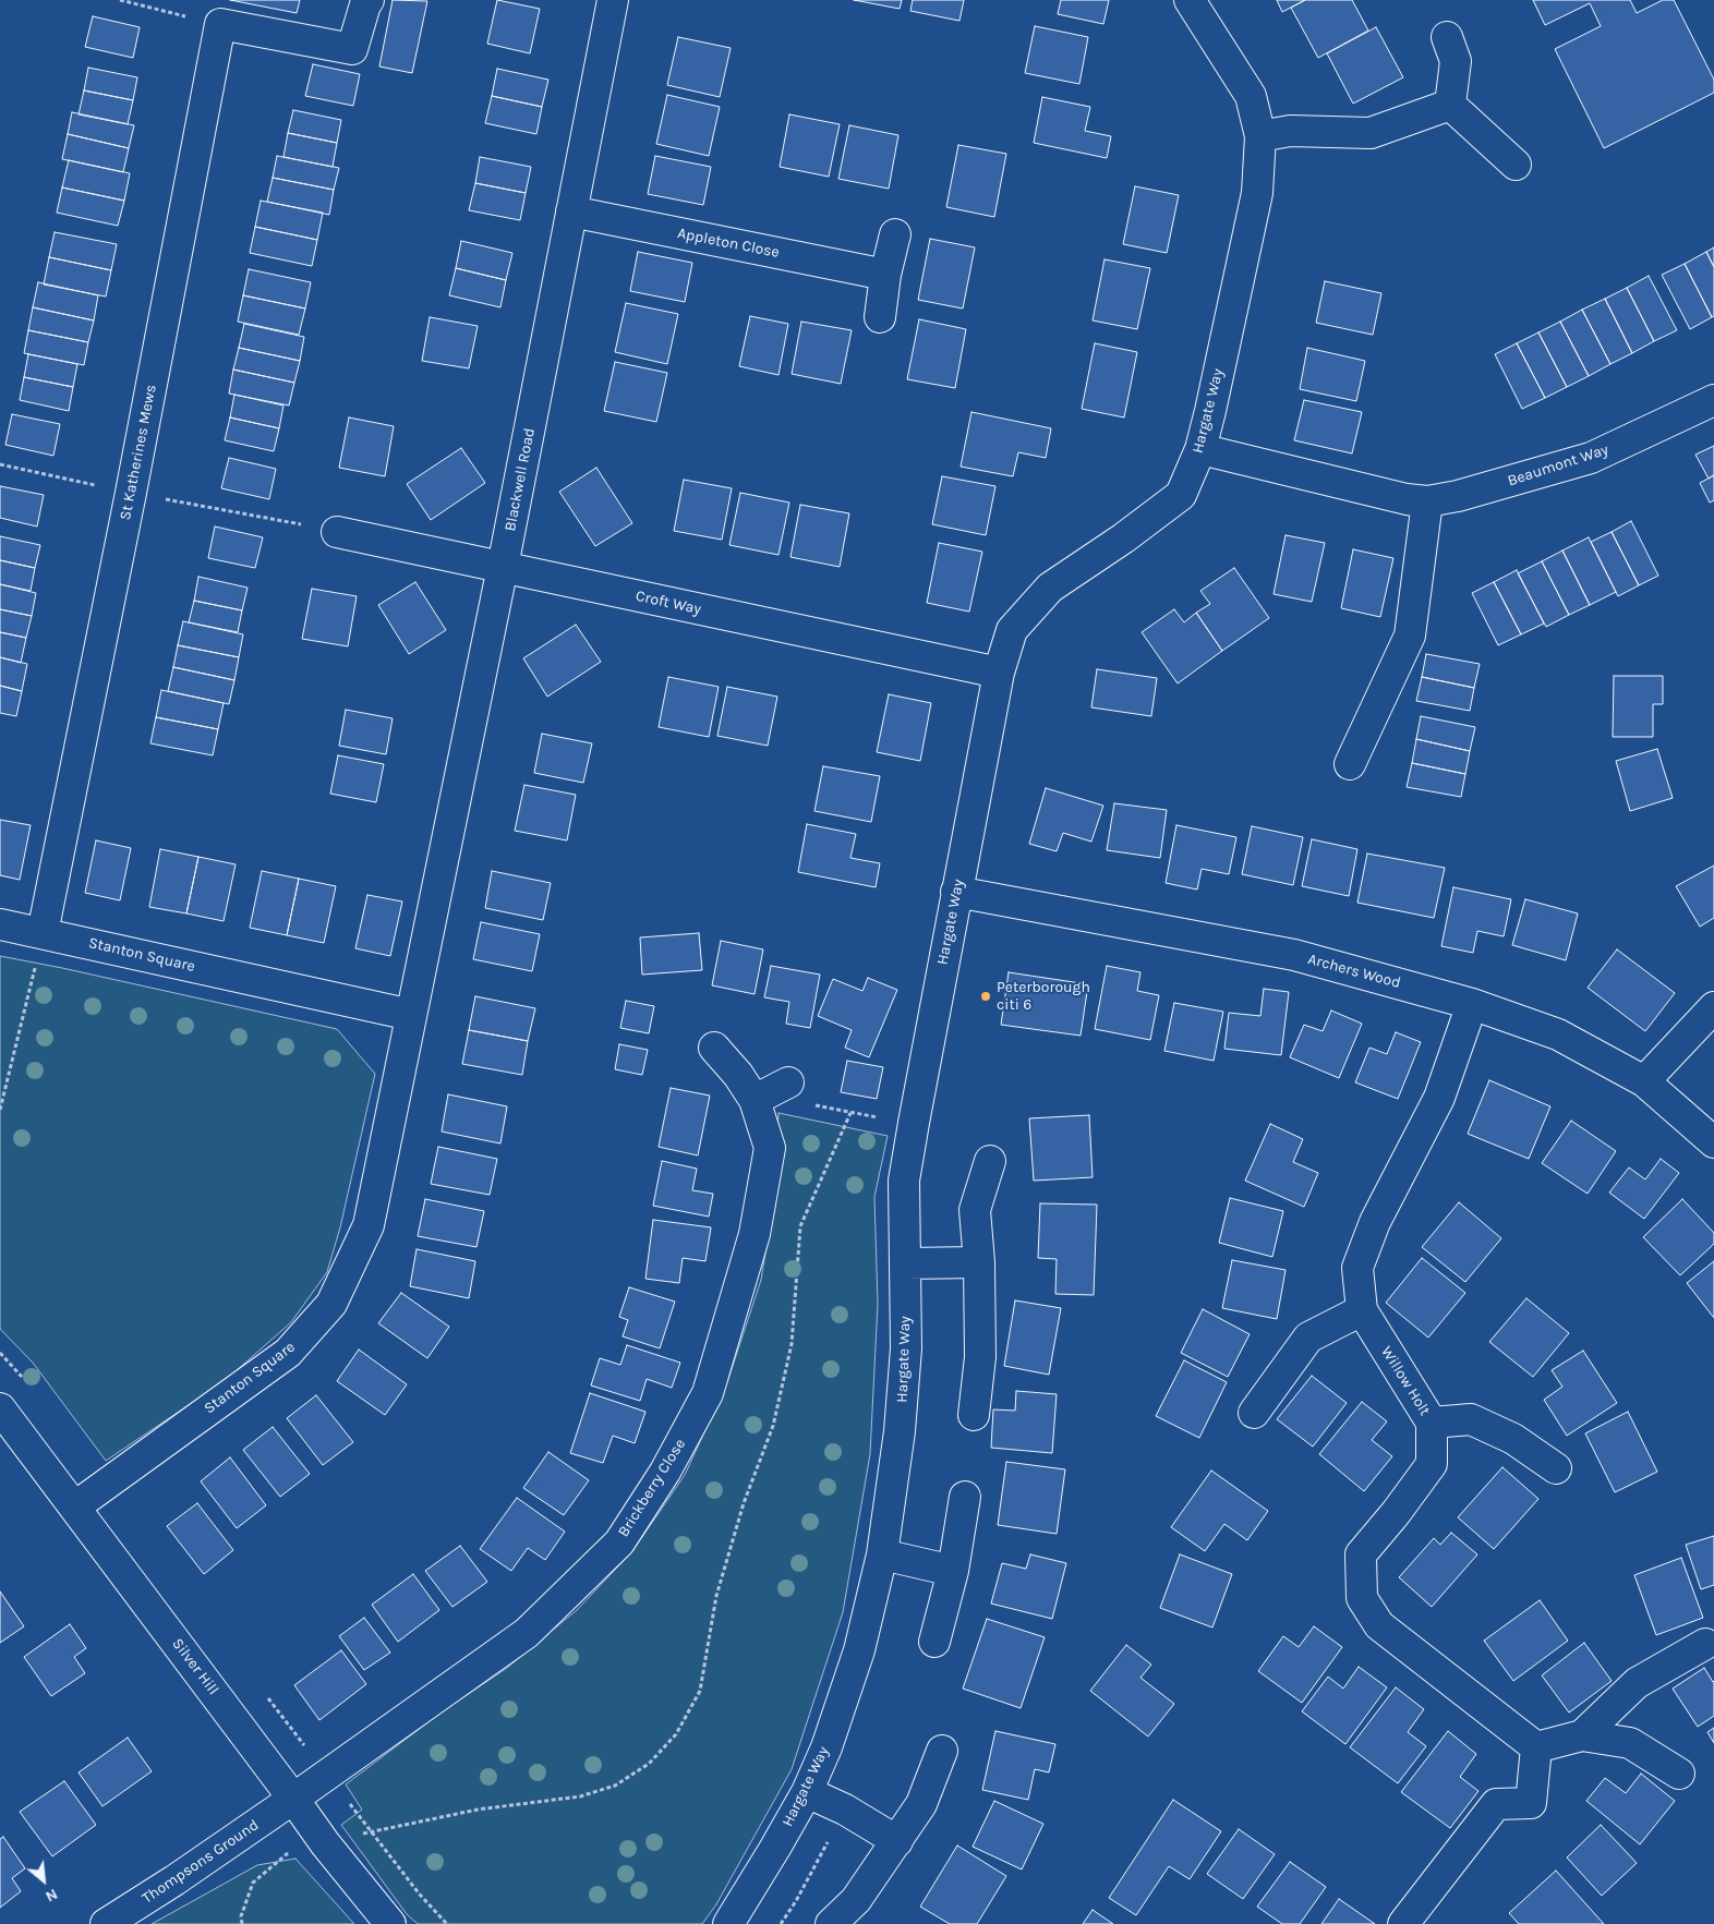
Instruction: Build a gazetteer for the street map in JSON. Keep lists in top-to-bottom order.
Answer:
{
  "streets": {
    "street": [
      "Appleton Close",
      "Hargate Way",
      "St Katherines Mews",
      "Beaumont Way",
      "Blackwell Road",
      "Croft Way",
      "Stanton Square",
      "Archers Wood",
      "Willow Holt",
      "Brickberry Close",
      "Silver Hill",
      "Thompsons Ground"
    ]
  },
  "crossings": [
    ["Appleton Close", "Blackwell Road"],
    ["Hargate Way", "Beaumont Way"],
    ["Hargate Way", "Croft Way"],
    ["Hargate Way", "Archers Wood"],
    ["St Katherines Mews", "Stanton Square"],
    ["Blackwell Road", "Croft Way"],
    ["Blackwell Road", "Stanton Square"],
    ["Stanton Square", "Silver Hill"],
    ["Archers Wood", "Willow Holt"],
    ["Brickberry Close", "Silver Hill"],
    ["Brickberry Close", "Thompsons Ground"],
    ["Silver Hill", "Thompsons Ground"]
  ],
  "places": ["Peterborough citi 6"],
  "north": "bottom right"
}
